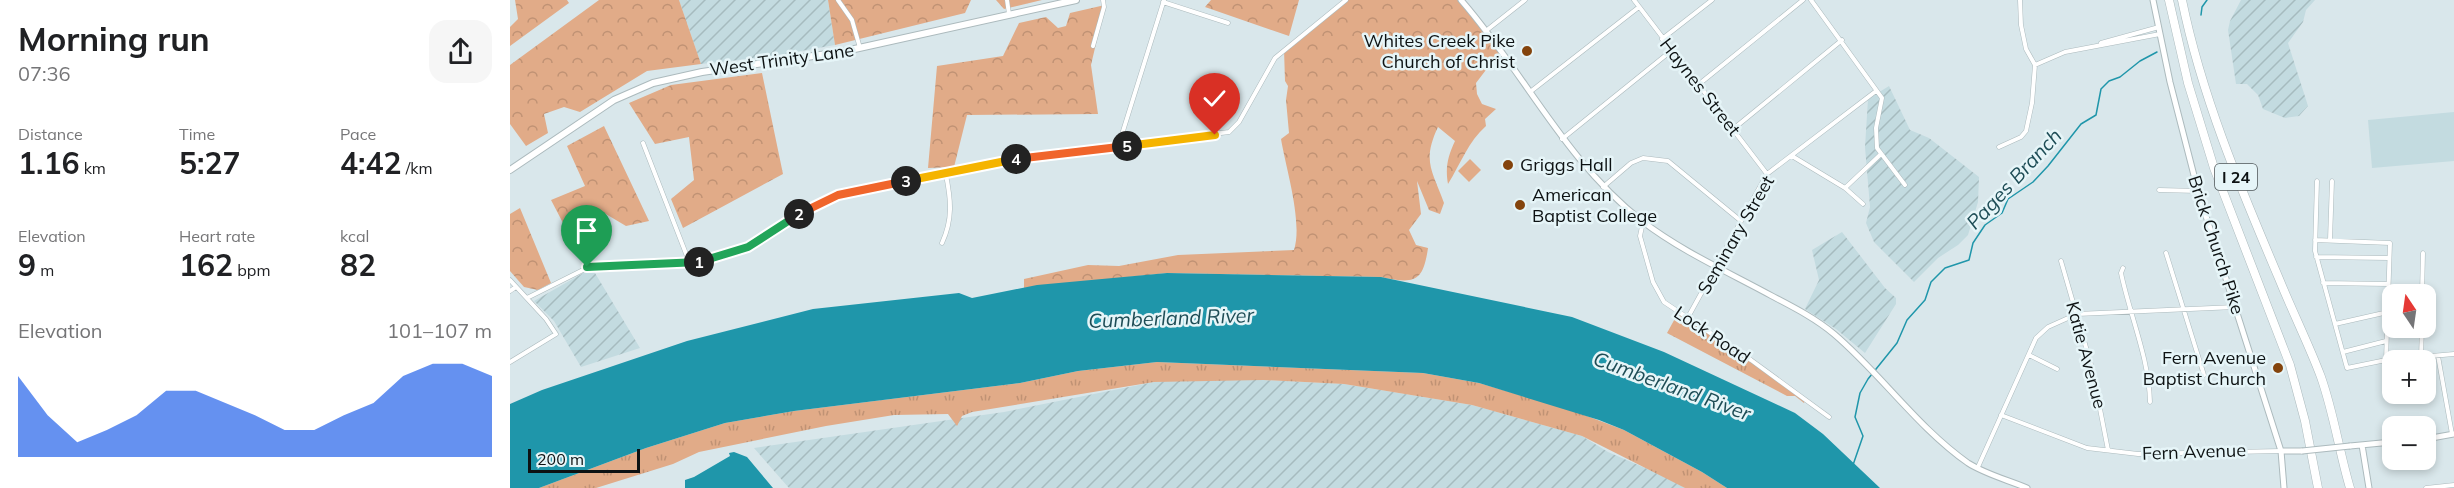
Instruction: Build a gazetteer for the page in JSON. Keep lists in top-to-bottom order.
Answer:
{
  "streets": {
    "highway": ["I 24"],
    "main road": ["West Trinity Lane"],
    "street": [
      "Haynes Street",
      "Seminary Street",
      "Brick Church Pike",
      "Lock Road",
      "Katie Avenue",
      "Fern Avenue"
    ]
  },
  "crossings": [
    ["Haynes Street", "Seminary Street"],
    ["Seminary Street", "Lock Road"],
    ["Brick Church Pike", "Fern Avenue"],
    ["Katie Avenue", "Fern Avenue"]
  ],
  "water": ["Pages Branch", "Cumberland River"],
  "places": [
    "Whites Creek Pike Church of Christ",
    "Griggs Hall",
    "American Baptist College",
    "Fern Avenue Baptist Church"
  ],
  "scale_bar": "200 m",
  "north": "top",
  "page": {
    "heading": ["Morning run", "07:36"],
    "stats": [
      ["Distance", "1.16 km"],
      ["Time", "5:27"],
      ["Pace", "4:42 /km"],
      ["Elevation", "9 m"],
      ["Heart rate", "162 bpm"],
      ["kcal", "82"]
    ],
    "pins": [
      "5",
      "4",
      "3",
      "2",
      "1"
    ],
    "map_buttons": ["+", "−"],
    "chart": ["Elevation", "101–107 m"],
    "scale": "200 m"
  }
}
